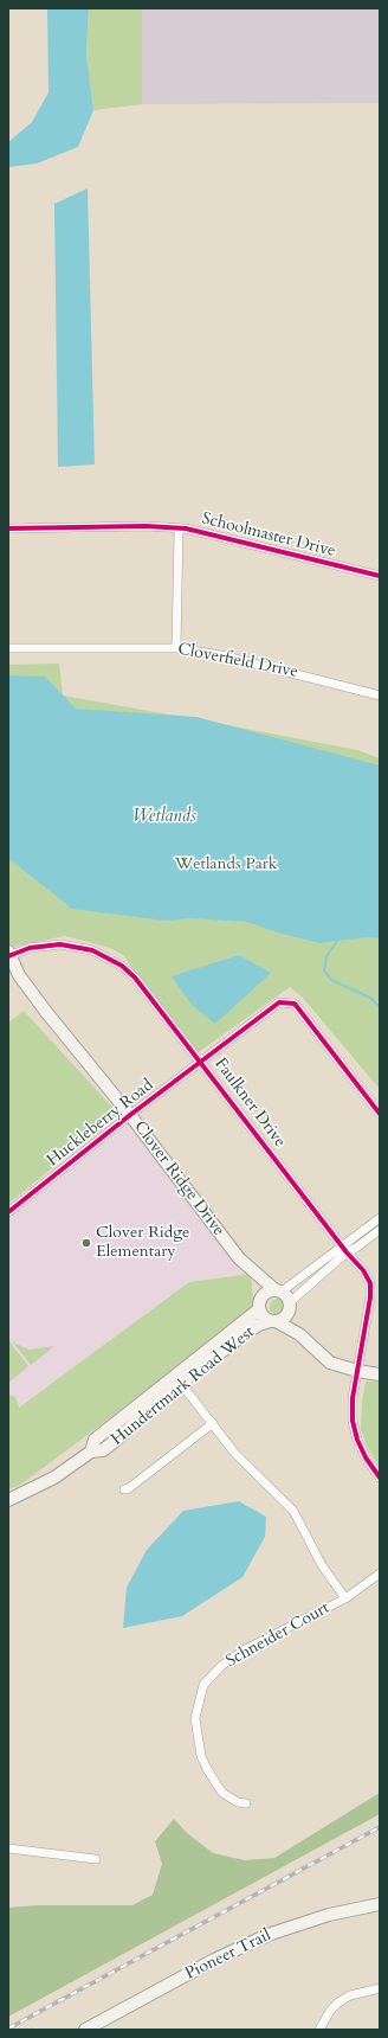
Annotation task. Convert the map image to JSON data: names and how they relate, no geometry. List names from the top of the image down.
{
  "streets": {
    "street": [
      "Schoolmaster Drive",
      "Cloverfield Drive",
      "Faulkner Drive",
      "Huckleberry Road",
      "Clover Ridge Drive",
      "Hundertmark Road West",
      "Schneider Court",
      "Pioneer Trail"
    ]
  },
  "crossings": [
    ["Faulkner Drive", "Huckleberry Road"],
    ["Faulkner Drive", "Clover Ridge Drive"],
    ["Huckleberry Road", "Clover Ridge Drive"],
    ["Clover Ridge Drive", "Hundertmark Road West"]
  ],
  "water": ["Wetlands"],
  "parks": ["Wetlands Park"],
  "places": ["Clover Ridge Elementary"]
}
